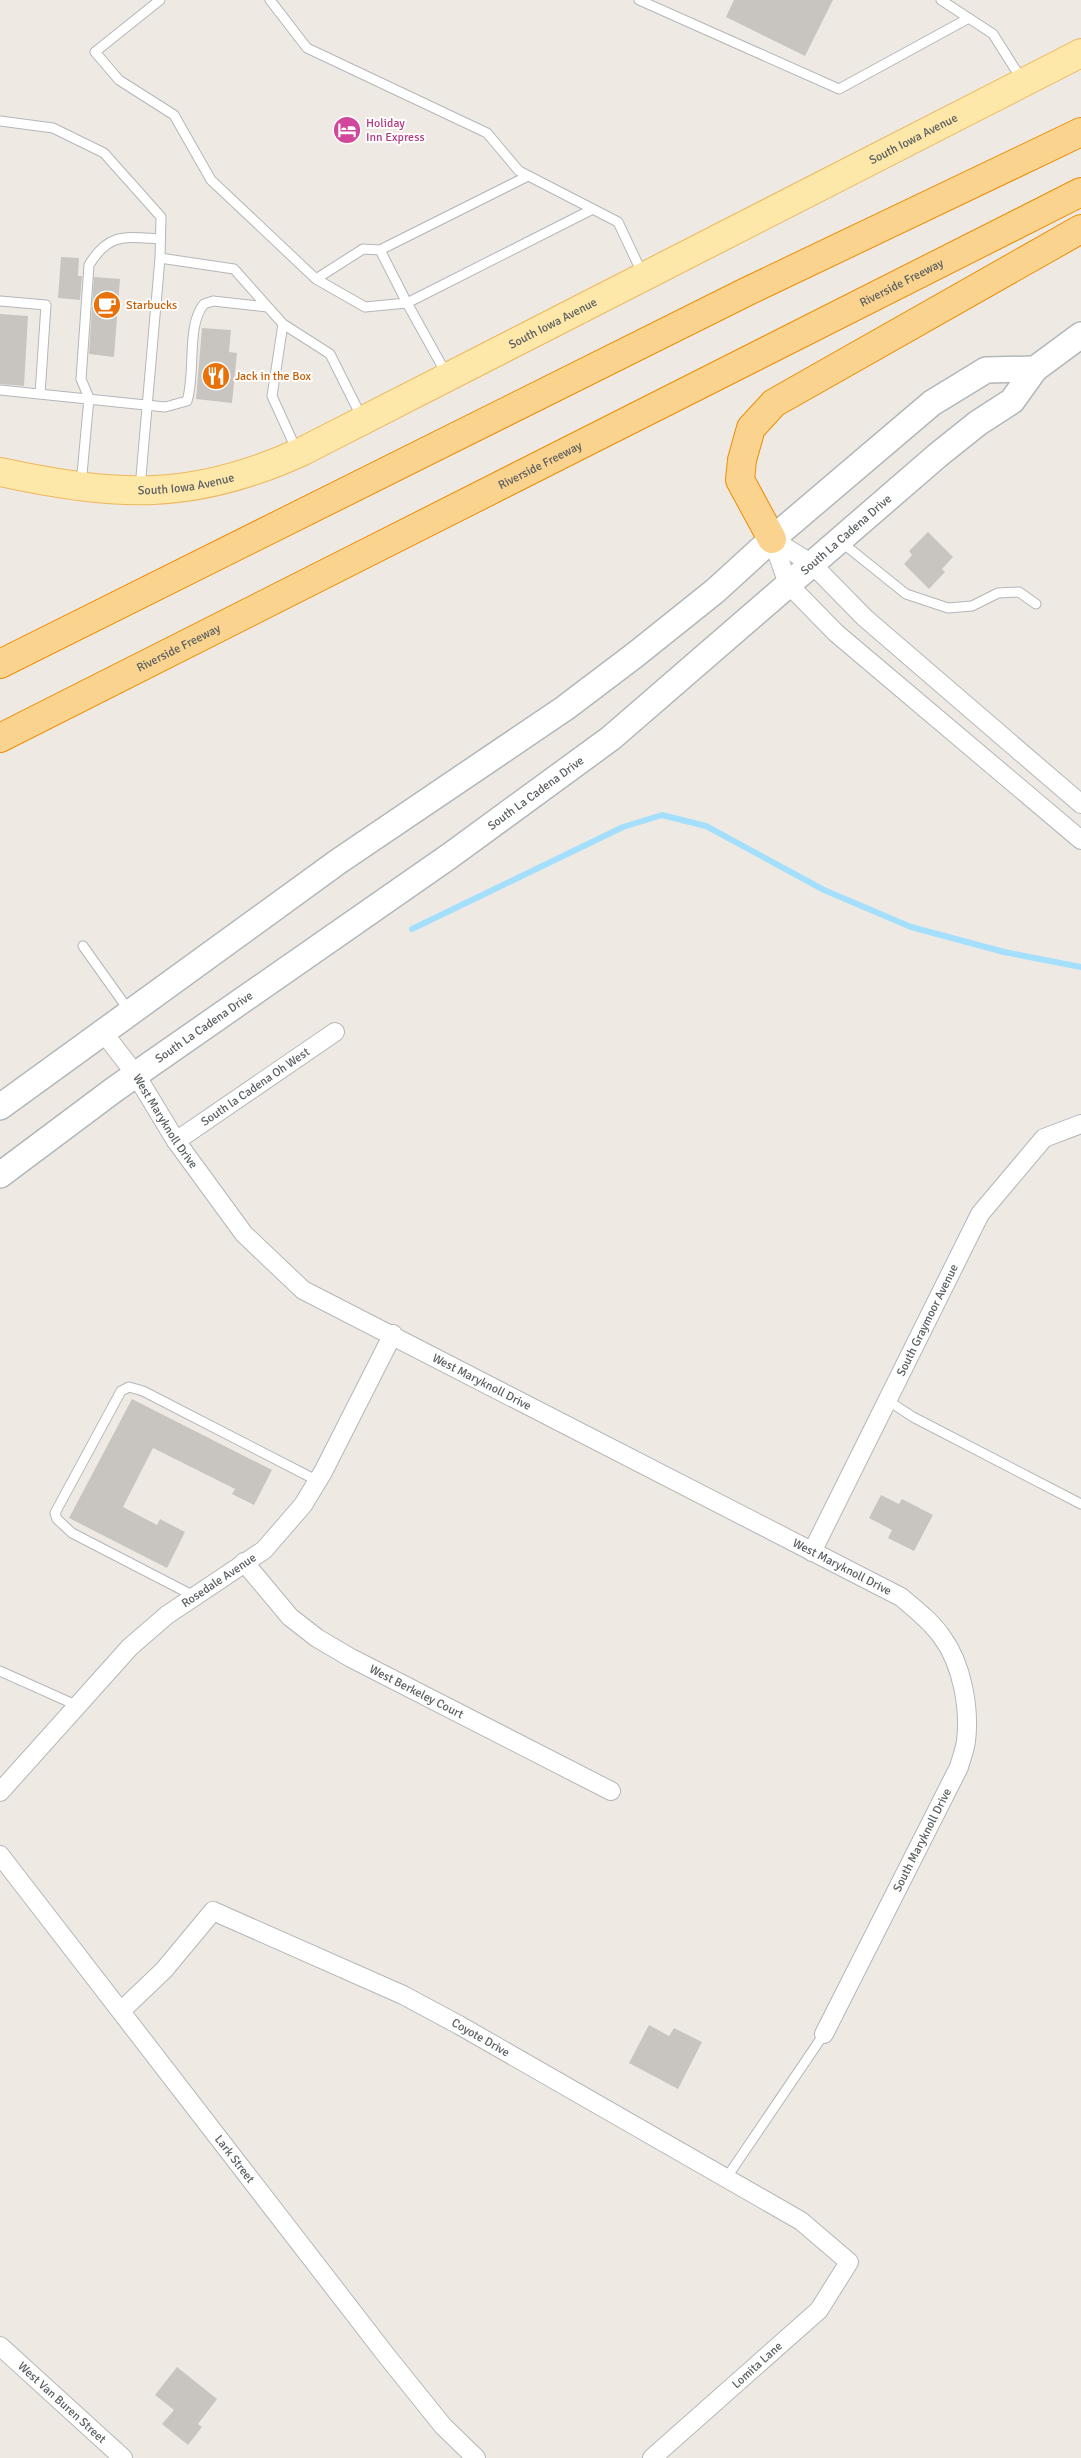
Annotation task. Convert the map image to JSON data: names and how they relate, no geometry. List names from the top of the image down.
{
  "streets": {
    "highway": ["Riverside Freeway"],
    "main road": ["South Iowa Avenue", "South La Cadena Drive"],
    "street": [
      "South la Cadena Oh West",
      "West Maryknoll Drive",
      "South Graymoor Avenue",
      "Rosedale Avenue",
      "West Berkeley Court",
      "South Maryknoll Drive",
      "Coyote Drive",
      "Lark Street",
      "Lomita Lane",
      "West Van Buren Street"
    ]
  },
  "crossings": [
    ["South La Cadena Drive", "West Maryknoll Drive"],
    ["South la Cadena Oh West", "West Maryknoll Drive"],
    ["West Maryknoll Drive", "South Graymoor Avenue"],
    ["West Maryknoll Drive", "Rosedale Avenue"],
    ["West Maryknoll Drive", "South Maryknoll Drive"],
    ["Rosedale Avenue", "West Berkeley Court"],
    ["Coyote Drive", "Lark Street"],
    ["Coyote Drive", "Lomita Lane"]
  ],
  "places": {
    "hotel": ["Holiday Inn Express"],
    "cafe": ["Starbucks"],
    "restaurant": ["Jack in the Box"]
  }
}
